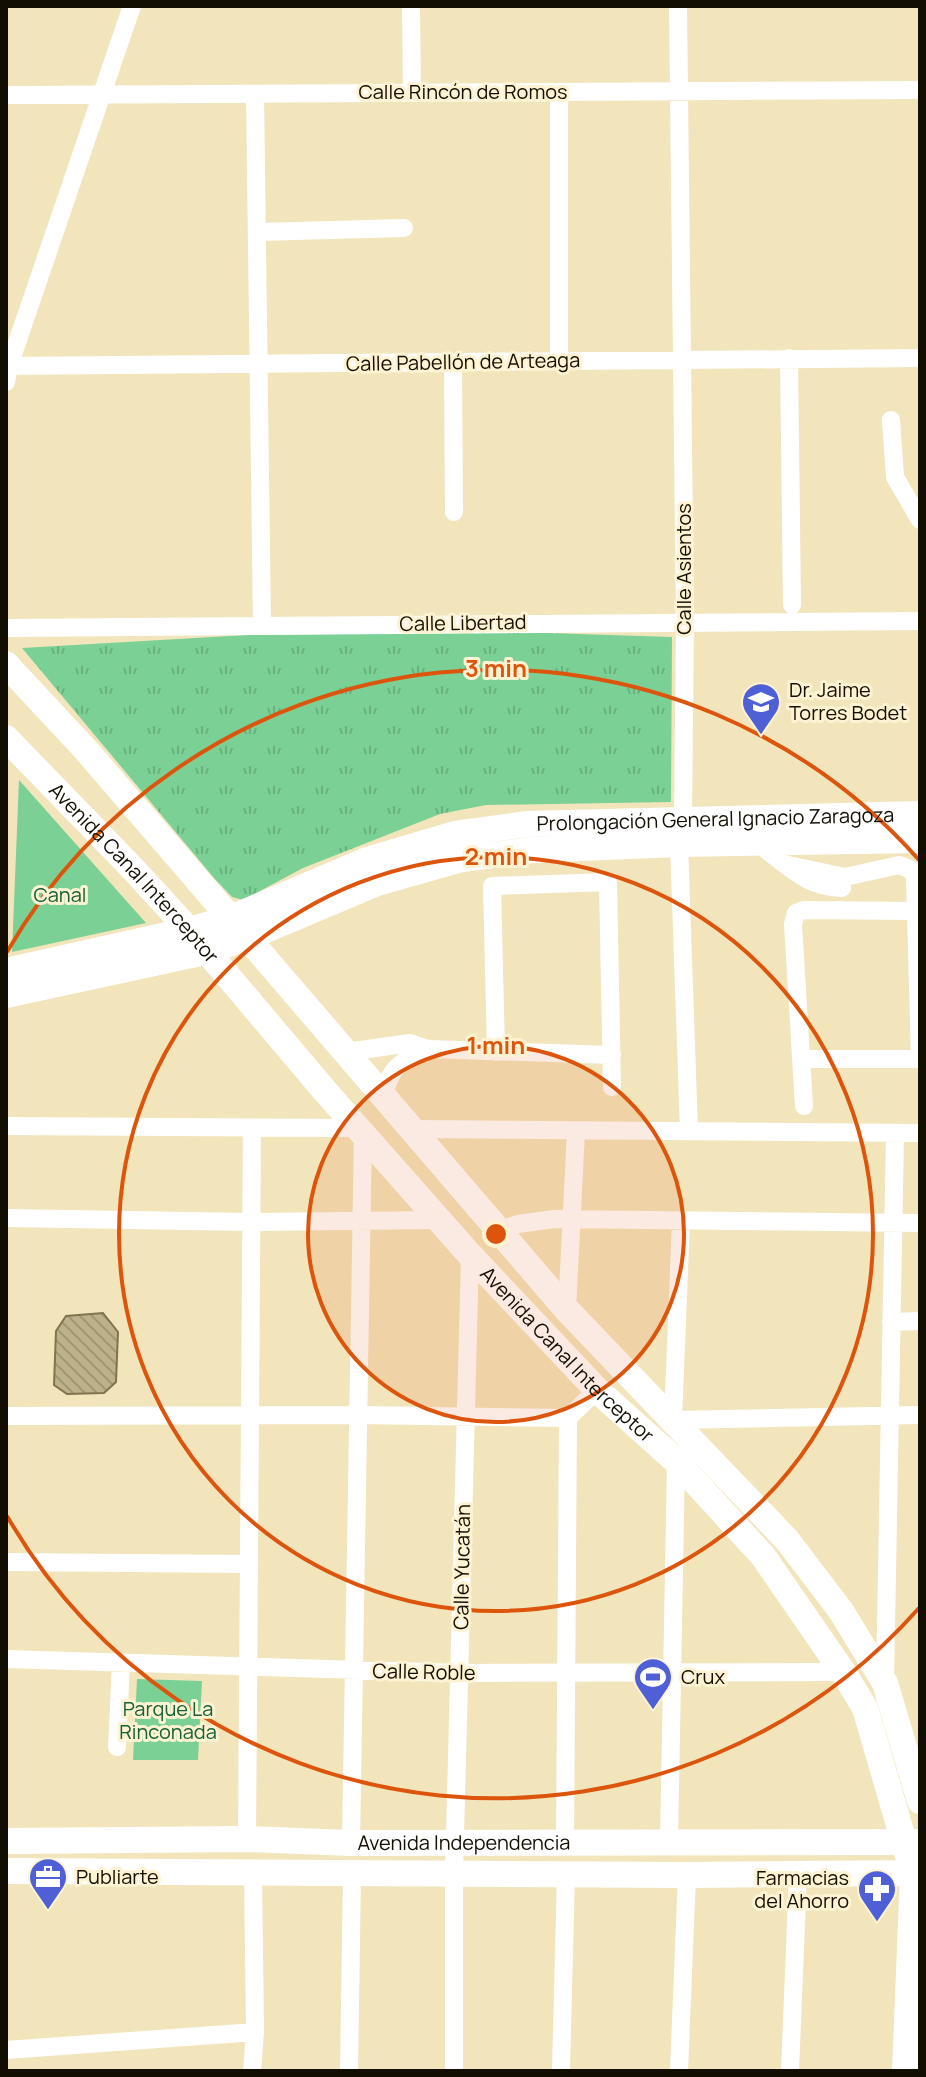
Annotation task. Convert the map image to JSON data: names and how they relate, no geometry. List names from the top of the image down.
{
  "streets": {
    "main road": ["Prolongación General Ignacio Zaragoza", "Avenida Canal Interceptor", "Avenida Independencia"],
    "street": [
      "Calle Rincón de Romos",
      "Calle Pabellón de Arteaga",
      "Calle Asientos",
      "Calle Libertad",
      "Calle Yucatán",
      "Calle Roble"
    ]
  },
  "crossings": [
    ["Calle Rincón de Romos", "Calle Asientos"],
    ["Calle Pabellón de Arteaga", "Calle Asientos"],
    ["Calle Asientos", "Calle Libertad"],
    ["Calle Asientos", "Prolongación General Ignacio Zaragoza"],
    ["Prolongación General Ignacio Zaragoza", "Avenida Canal Interceptor"],
    ["Avenida Canal Interceptor", "Calle Yucatán"],
    ["Avenida Canal Interceptor", "Calle Roble"],
    ["Avenida Canal Interceptor", "Avenida Independencia"],
    ["Calle Yucatán", "Calle Roble"],
    ["Calle Yucatán", "Avenida Independencia"]
  ],
  "parks": ["Canal", "Parque La Rinconada"],
  "places": {
    "school or university": ["Dr. Jaime Torres Bodet"],
    "sports": ["Crux"],
    "office": ["Publiarte"],
    "pharmacy": ["Farmacias del Ahorro"]
  },
  "rings": ["3 min", "2 min", "1 min"]
}
